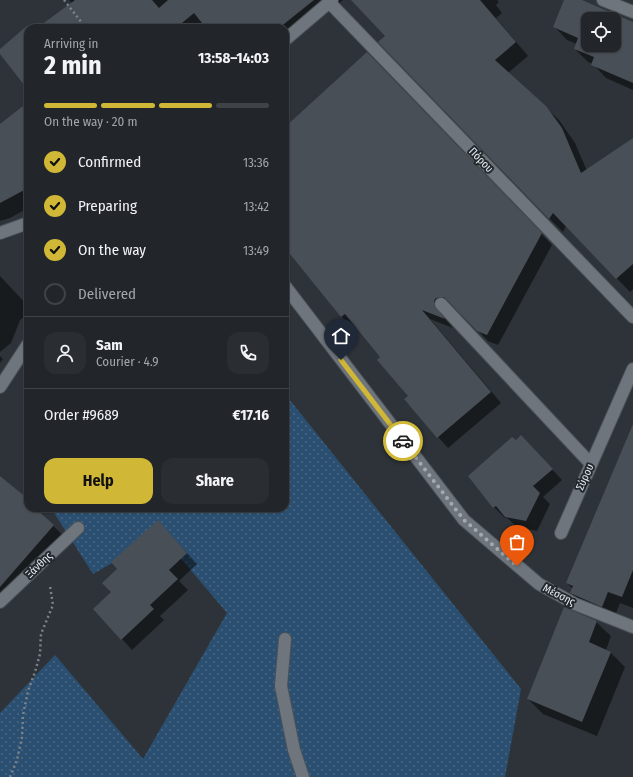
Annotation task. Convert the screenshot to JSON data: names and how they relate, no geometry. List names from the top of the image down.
{
  "streets": {
    "street": [
      "Πόρου",
      "Σύρου",
      "Ξάνθης",
      "Μέσσης"
    ]
  },
  "page": {
    "heading": ["2 min", "Arriving in", "13:58–14:03"],
    "panel": [
      "Sam",
      "Courier · 4.9",
      "Order #9689",
      "€17.16"
    ],
    "bar": "On the way · 20 m",
    "list": [
      ["Confirmed", "13:36"],
      ["Preparing", "13:42"],
      ["On the way", "13:49"],
      "Delivered"
    ],
    "buttons": ["Help", "Share"]
  }
}
